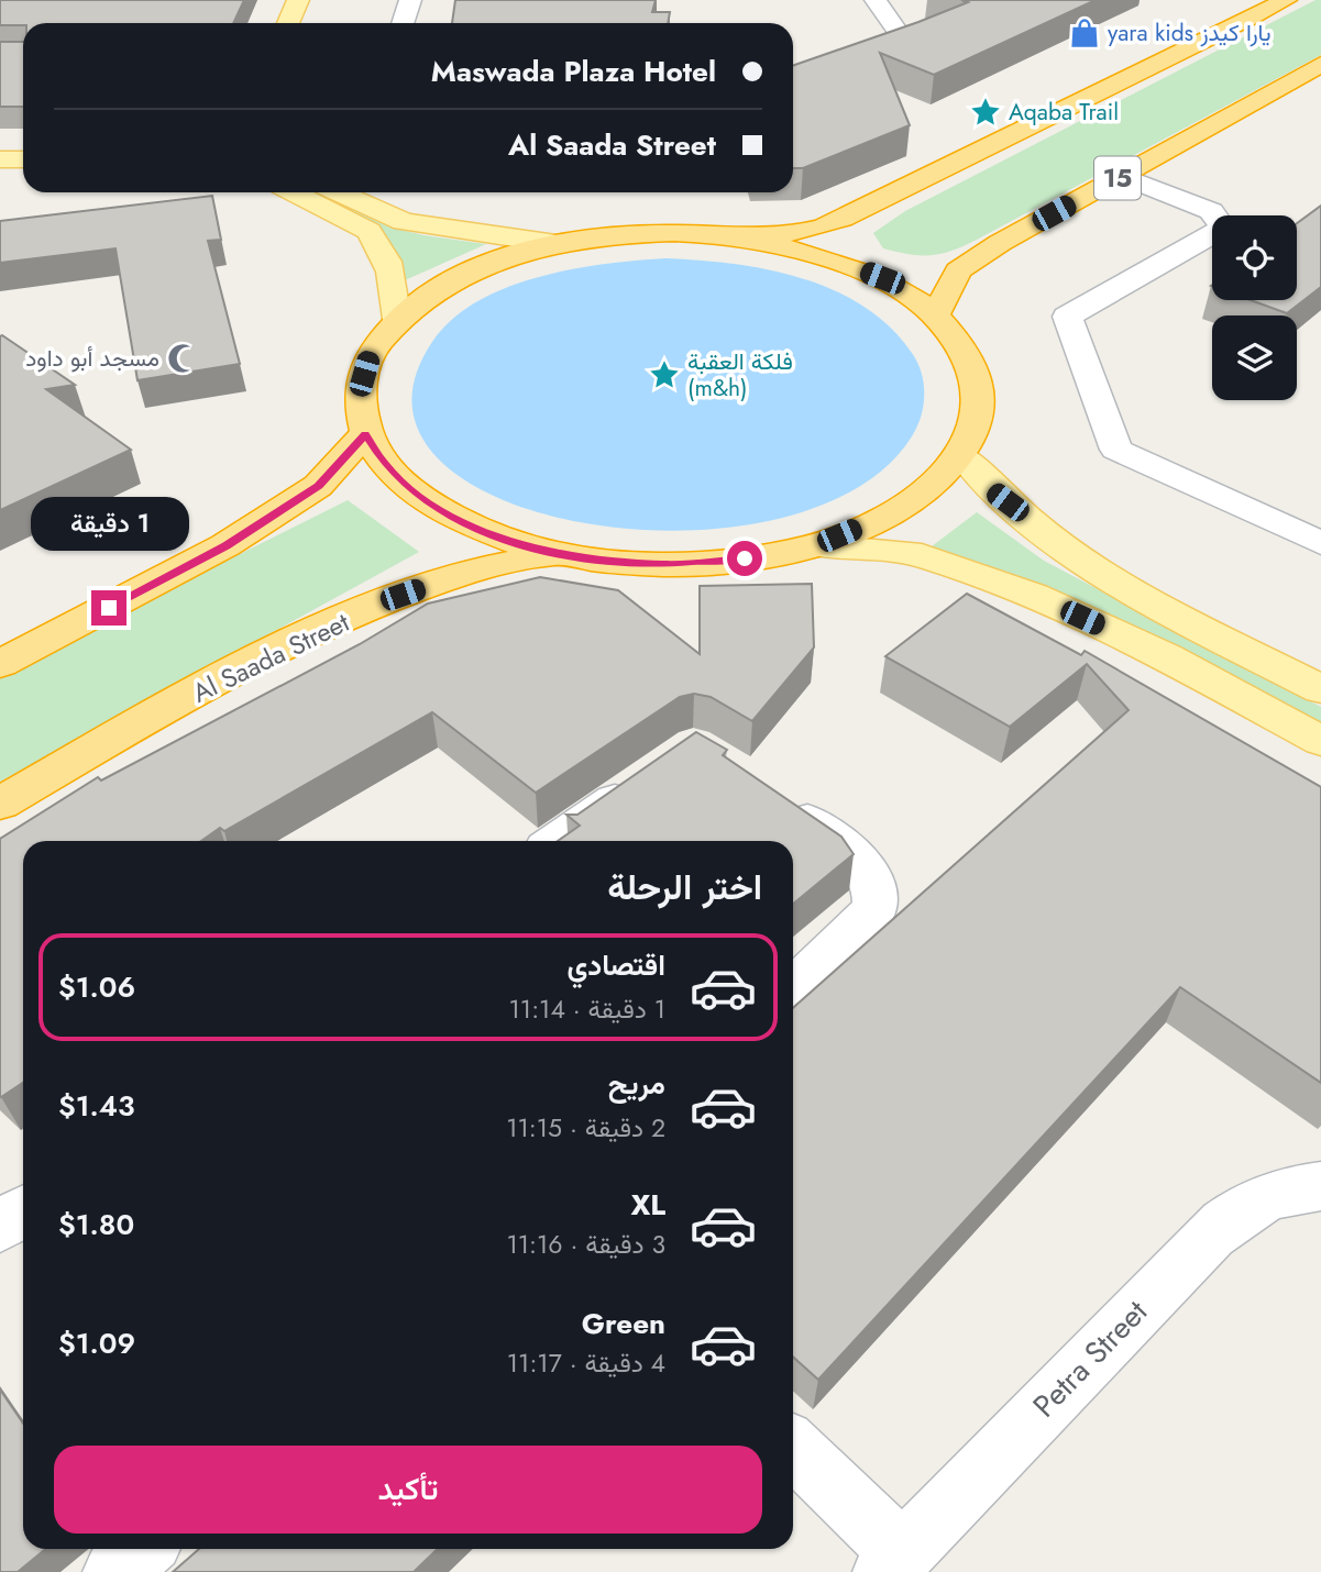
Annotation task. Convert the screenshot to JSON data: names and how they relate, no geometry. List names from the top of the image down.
{
  "streets": {
    "highway": ["15", "Al Saada Street"],
    "street": ["Petra Street"]
  },
  "places": {
    "shop": ["yara kids يارا كيدز"],
    "place": ["Aqaba Trail", "فلكة العقبة (m&h)"],
    "mosque": ["مسجد أبو داود"]
  },
  "page": {
    "banner": ["Maswada Plaza Hotel", "Al Saada Street"],
    "bubble": "1 دقيقة",
    "heading": "اختر الرحلة",
    "list": [
      {
        "name": "اقتصادي",
        "note": "1 دقيقة · 11:14",
        "value": "$1.06"
      },
      {
        "name": "مريح",
        "note": "2 دقيقة · 11:15",
        "value": "$1.43"
      },
      {
        "name": "XL",
        "note": "3 دقيقة · 11:16",
        "value": "$1.80"
      },
      {
        "name": "Green",
        "note": "4 دقيقة · 11:17",
        "value": "$1.09"
      }
    ],
    "buttons": "تأكيد"
  }
}
